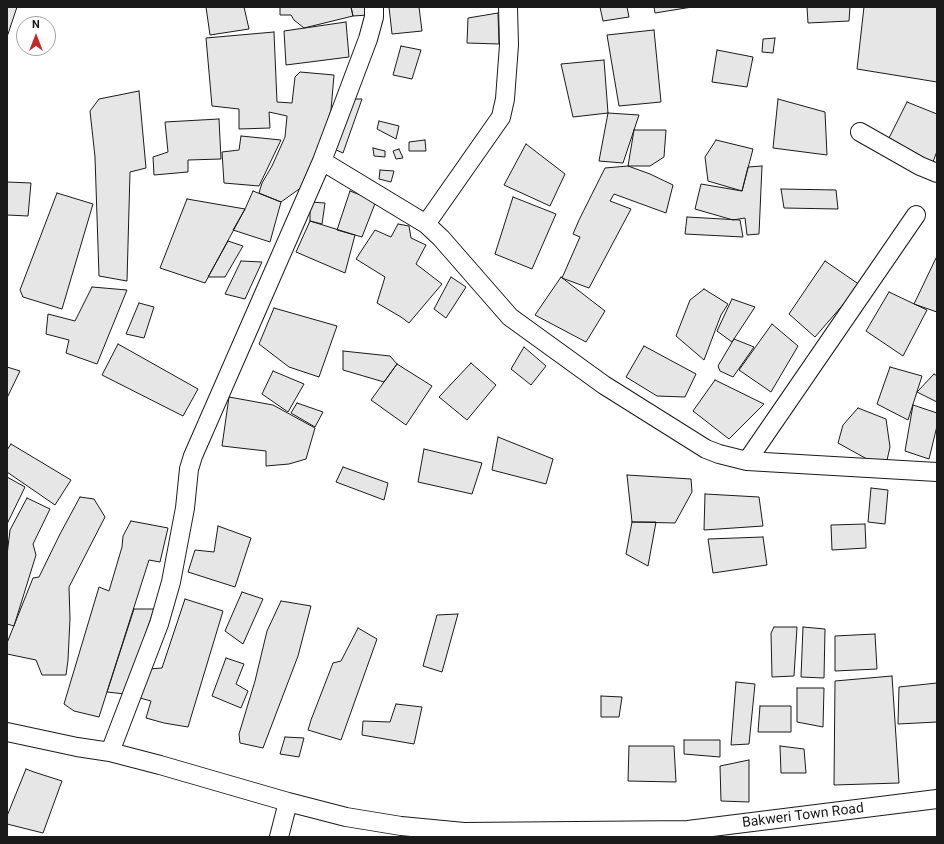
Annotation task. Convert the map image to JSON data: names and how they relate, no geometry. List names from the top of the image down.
{
  "streets": {
    "street": ["Bakweri Town Road"]
  },
  "north": "top"
}
